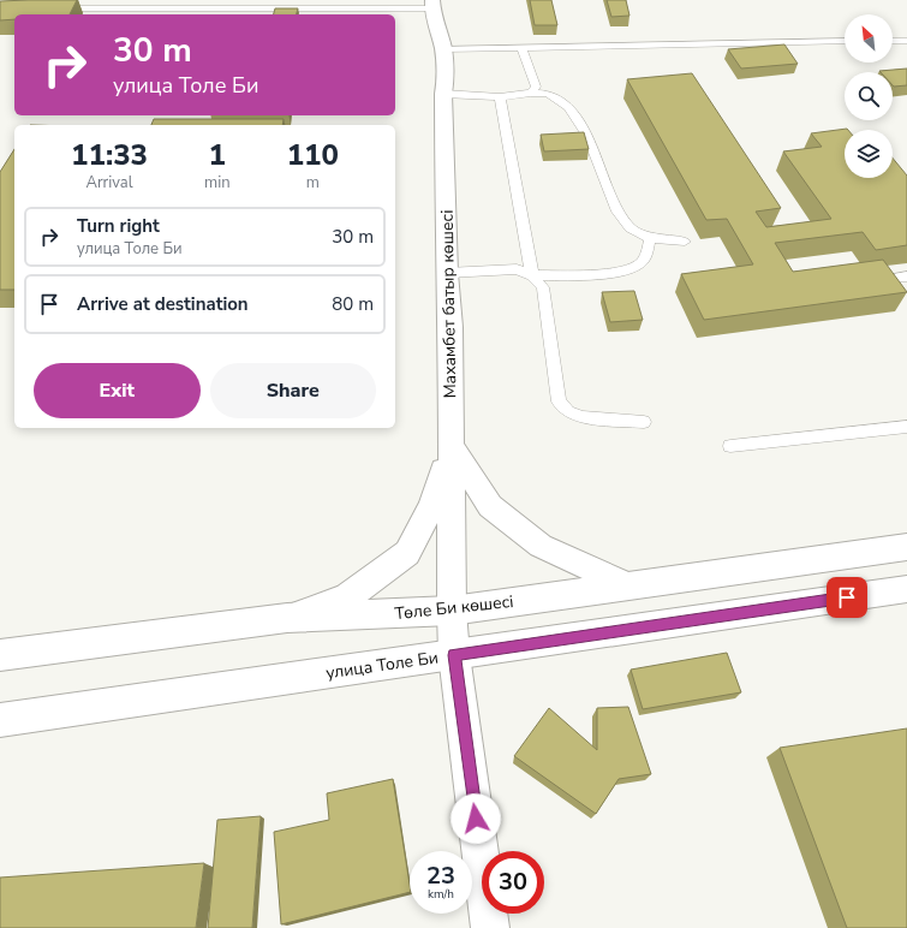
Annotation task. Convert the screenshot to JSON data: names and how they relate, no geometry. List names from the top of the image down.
{
  "streets": {
    "street": ["Махамбет батыр көшесі", "Төле Би көшесі", "улица Толе Би"]
  },
  "crossings": [
    ["Махамбет батыр көшесі", "Төле Би көшесі"],
    ["Махамбет батыр көшесі", "улица Толе Би"]
  ],
  "north": "top left",
  "page": {
    "turn": ["30 m", "улица Толе Би"],
    "eta": [
      "11:33",
      "Arrival",
      "1",
      "min",
      "110",
      "m"
    ],
    "list": [
      {
        "name": "Turn right",
        "note": "улица Толе Би",
        "value": "30 m"
      },
      {
        "name": "Arrive at destination",
        "value": "80 m"
      }
    ],
    "buttons": ["Exit", "Share"],
    "speed": "23 km/h",
    "limit": "30"
  }
}
